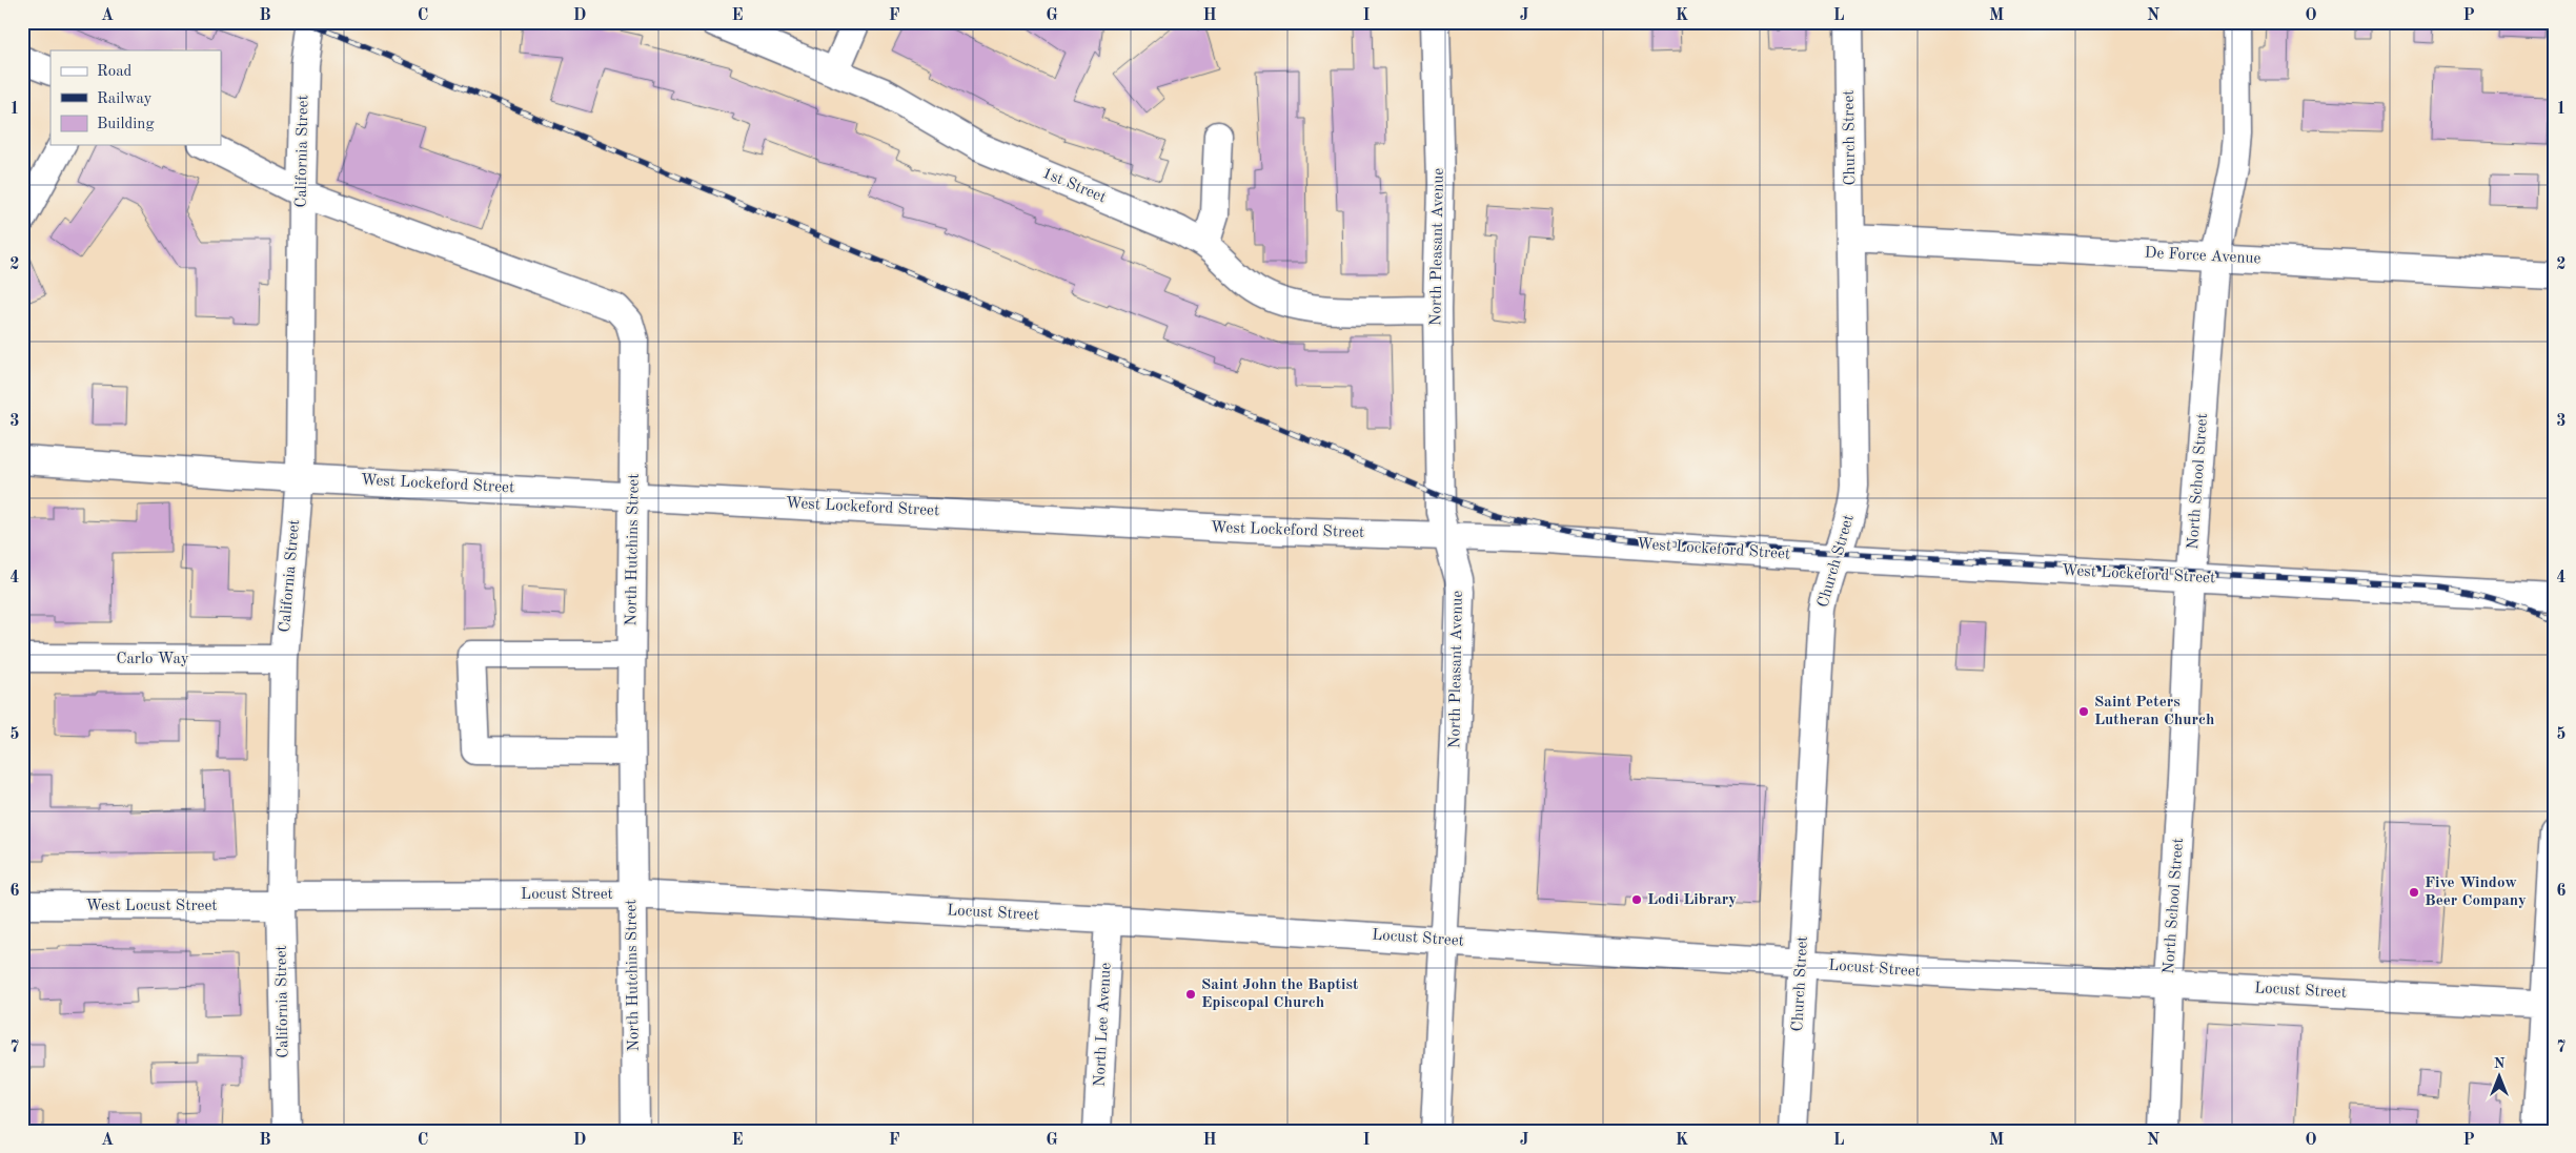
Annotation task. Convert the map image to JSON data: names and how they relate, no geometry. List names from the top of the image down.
{
  "streets": {
    "street": [
      "Church Street",
      "California Street",
      "1st Street",
      "North Pleasant Avenue",
      "De Force Avenue",
      "North School Street",
      "West Lockeford Street",
      "North Hutchins Street",
      "Carlo Way",
      "Locust Street",
      "West Locust Street",
      "North Lee Avenue"
    ]
  },
  "crossings": [
    ["Church Street", "De Force Avenue"],
    ["Church Street", "West Lockeford Street"],
    ["Church Street", "Locust Street"],
    ["California Street", "West Lockeford Street"],
    ["California Street", "North Hutchins Street"],
    ["California Street", "Carlo Way"],
    ["California Street", "Locust Street"],
    ["California Street", "West Locust Street"],
    ["1st Street", "North Pleasant Avenue"],
    ["North Pleasant Avenue", "West Lockeford Street"],
    ["North Pleasant Avenue", "Locust Street"],
    ["De Force Avenue", "North School Street"],
    ["North School Street", "West Lockeford Street"],
    ["North School Street", "Locust Street"],
    ["West Lockeford Street", "North Hutchins Street"],
    ["North Hutchins Street", "Locust Street"],
    ["Locust Street", "West Locust Street"],
    ["Locust Street", "North Lee Avenue"]
  ],
  "places": [
    "Saint Peters Lutheran Church",
    "Five Window Beer Company",
    "Lodi Library",
    "Saint John the Baptist Episcopal Church"
  ],
  "legend": ["Road", "Railway", "Building"],
  "north": "top",
  "grid": {
    "columns": [
      "A",
      "B",
      "C",
      "D",
      "E",
      "F",
      "G",
      "H",
      "I",
      "J",
      "K",
      "L",
      "M",
      "N",
      "O",
      "P"
    ],
    "rows": [
      "1",
      "2",
      "3",
      "4",
      "5",
      "6",
      "7"
    ]
  }
}
